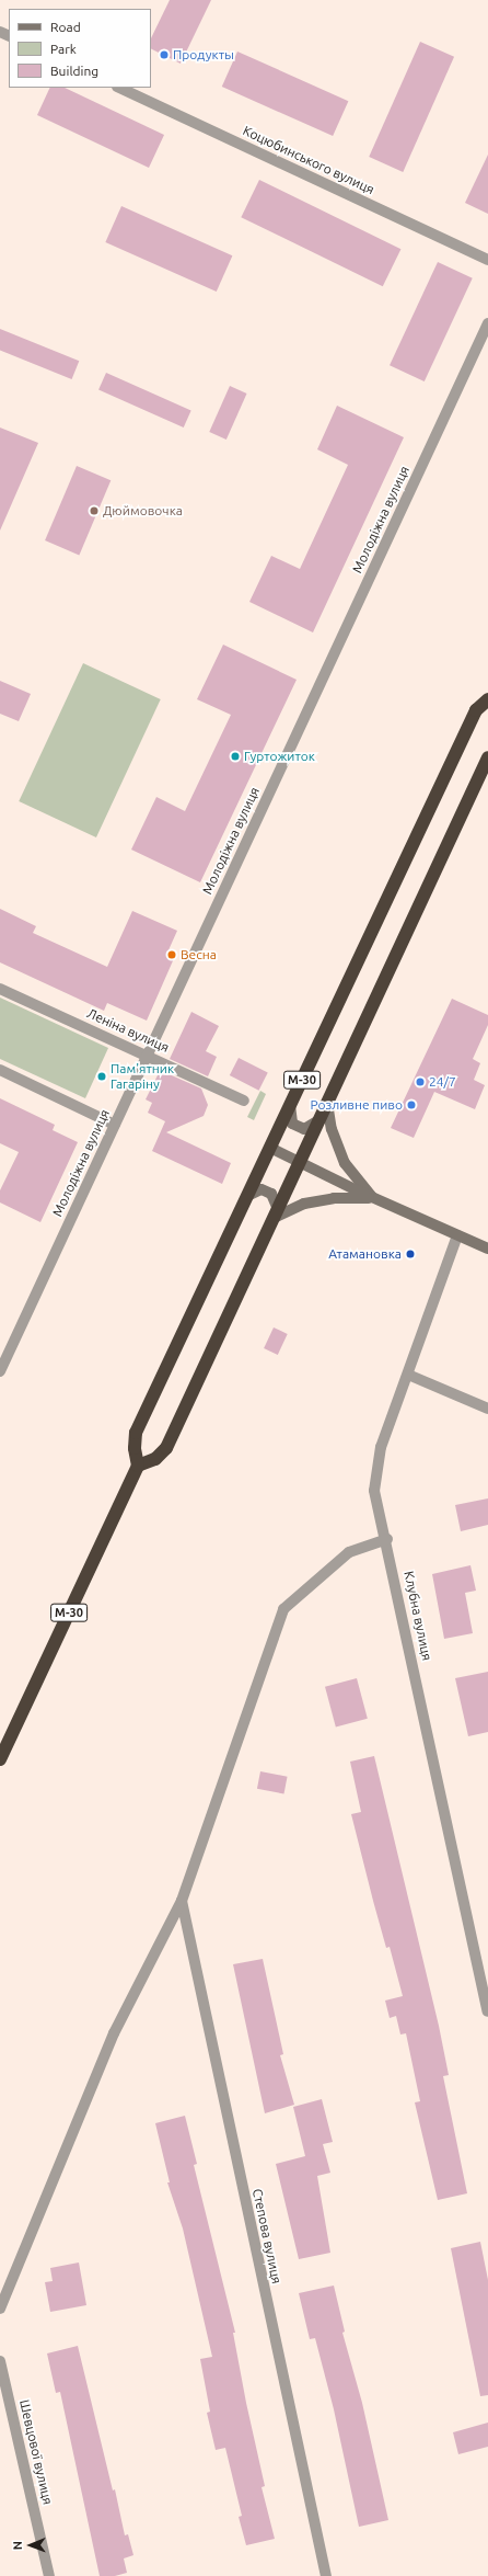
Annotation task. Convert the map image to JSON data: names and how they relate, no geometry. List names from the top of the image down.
{
  "streets": {
    "highway": ["М-30"],
    "street": [
      "Коцюбинського вулиця",
      "Молодіжна вулиця",
      "Леніна вулиця",
      "Клубна вулиця",
      "Степова вулиця",
      "Шевцової вулиця"
    ]
  },
  "crossings": [
    ["Молодіжна вулиця", "Леніна вулиця"]
  ],
  "places": [
    "Продукты",
    "Дюймовочка",
    "Гуртожиток",
    "Весна",
    "Пам'ятник Гагаріну",
    "24/7",
    "Розливне пиво",
    "Атамановка"
  ],
  "legend": ["Road", "Park", "Building"],
  "north": "left"
}
